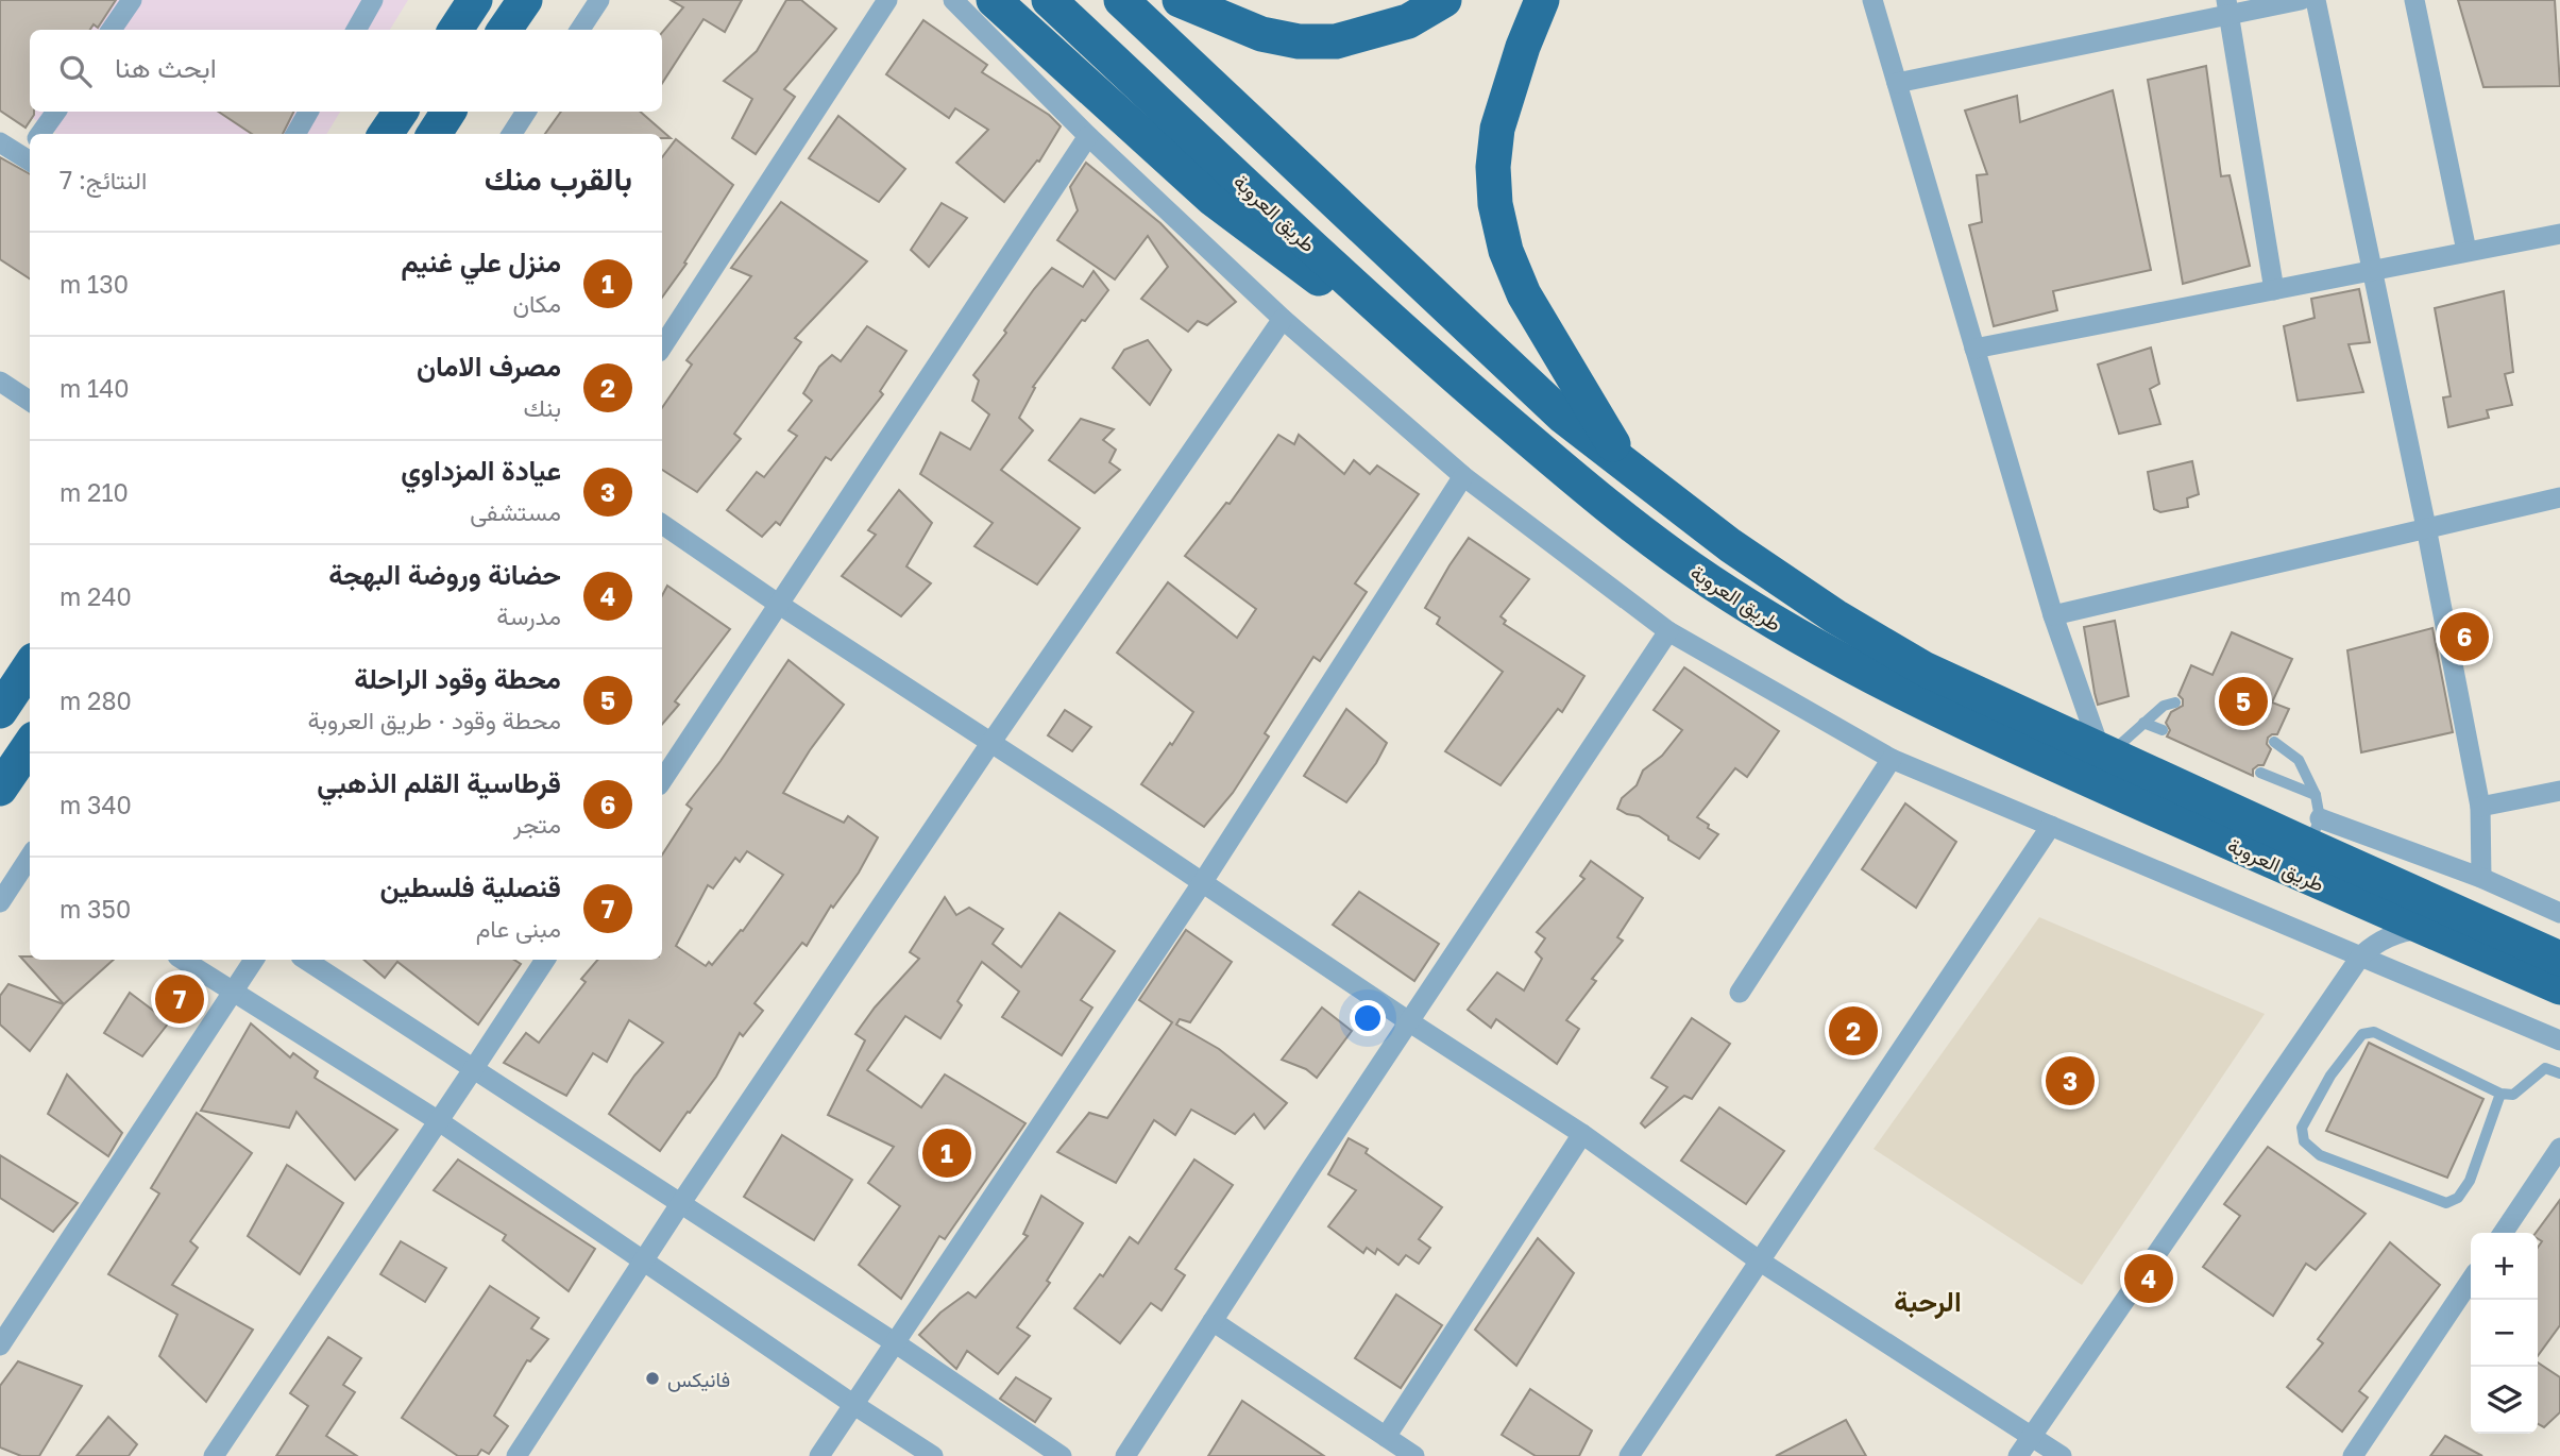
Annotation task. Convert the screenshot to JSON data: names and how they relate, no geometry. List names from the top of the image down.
{
  "streets": {
    "highway": ["طريق العروبة"]
  },
  "districts": ["الرحبة"],
  "places": ["فانيكس"],
  "page": {
    "search": "ابحث هنا",
    "heading": ["بالقرب منك", "النتائج: 7"],
    "list": [
      {
        "mark": "1",
        "name": "منزل علي غنيم",
        "note": "مكان",
        "value": "130 m"
      },
      {
        "mark": "2",
        "name": "مصرف الامان",
        "note": "بنك",
        "value": "140 m"
      },
      {
        "mark": "3",
        "name": "عيادة المزداوي",
        "note": "مستشفى",
        "value": "210 m"
      },
      {
        "mark": "4",
        "name": "حضانة وروضة البهجة",
        "note": "مدرسة",
        "value": "240 m"
      },
      {
        "mark": "5",
        "name": "محطة وقود الراحلة",
        "note": "محطة وقود · طريق العروبة",
        "value": "280 m"
      },
      {
        "mark": "6",
        "name": "قرطاسية القلم الذهبي",
        "note": "متجر",
        "value": "340 m"
      },
      {
        "mark": "7",
        "name": "قنصلية فلسطين",
        "note": "مبنى عام",
        "value": "350 m"
      }
    ],
    "pins": [
      "6",
      "5",
      "7",
      "2",
      "3",
      "1",
      "4"
    ],
    "map_buttons": ["+", "−"]
  }
}
